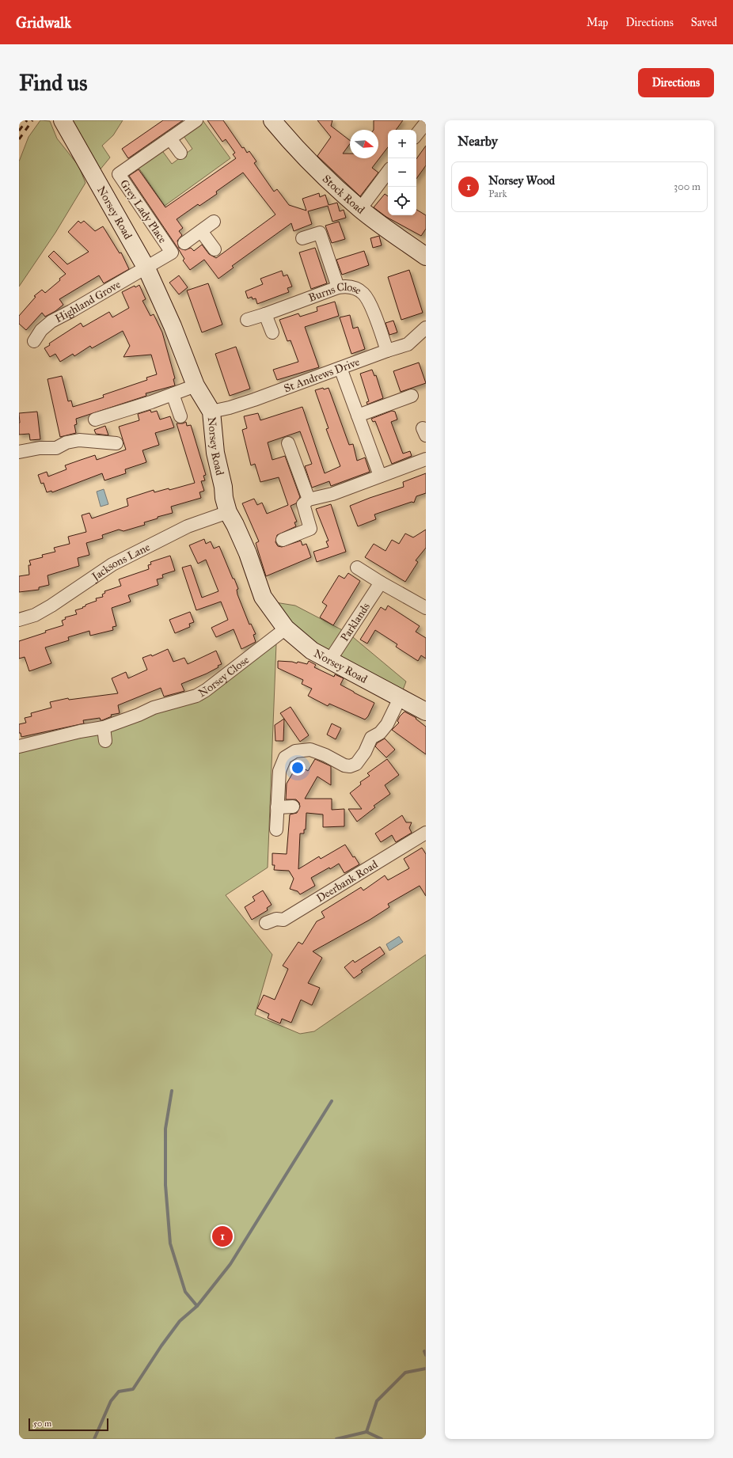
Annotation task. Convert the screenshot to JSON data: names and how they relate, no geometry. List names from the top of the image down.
{
  "streets": {
    "street": [
      "Stock Road",
      "Grey Lady Place",
      "Norsey Road",
      "Burns Close",
      "Highland Grove",
      "St Andrews Drive",
      "Jacksons Lane",
      "Parklands",
      "Norsey Close",
      "Deerbank Road"
    ]
  },
  "crossings": [
    ["Grey Lady Place", "Norsey Road"],
    ["Grey Lady Place", "Highland Grove"],
    ["Norsey Road", "Highland Grove"],
    ["Norsey Road", "St Andrews Drive"],
    ["Norsey Road", "Jacksons Lane"],
    ["Norsey Road", "Parklands"],
    ["Norsey Road", "Norsey Close"],
    ["Burns Close", "St Andrews Drive"]
  ],
  "scale_bar": "50 m",
  "north": "right",
  "page": {
    "header": "Gridwalk",
    "nav": ["Map", "Directions", "Saved"],
    "buttons": "Directions",
    "title": "Find us",
    "heading": "Nearby",
    "map_buttons": ["+", "−"],
    "list": [
      {
        "mark": "1",
        "name": "Norsey Wood",
        "note": "Park",
        "value": "300 m"
      }
    ],
    "pins": "1",
    "scale": "50 m"
  }
}
